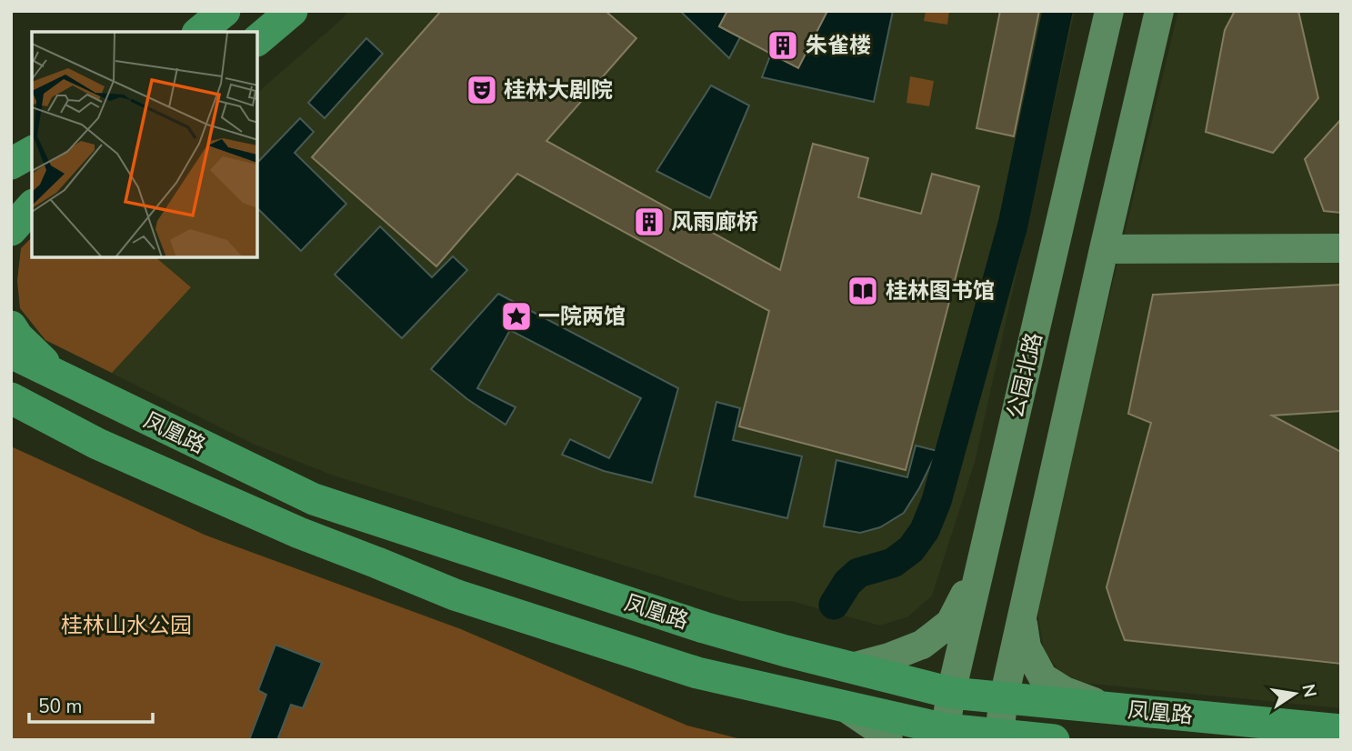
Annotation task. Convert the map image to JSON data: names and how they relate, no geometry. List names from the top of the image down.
{
  "streets": {
    "main road": ["公园北路", "凤凰路"]
  },
  "crossings": [
    ["公园北路", "凤凰路"]
  ],
  "parks": ["桂林山水公园"],
  "places": {
    "building": ["朱雀楼", "风雨廊桥"],
    "theatre": ["桂林大剧院"],
    "library": ["桂林图书馆"],
    "place": ["一院两馆"]
  },
  "scale_bar": "50 m",
  "north": "right"
}
